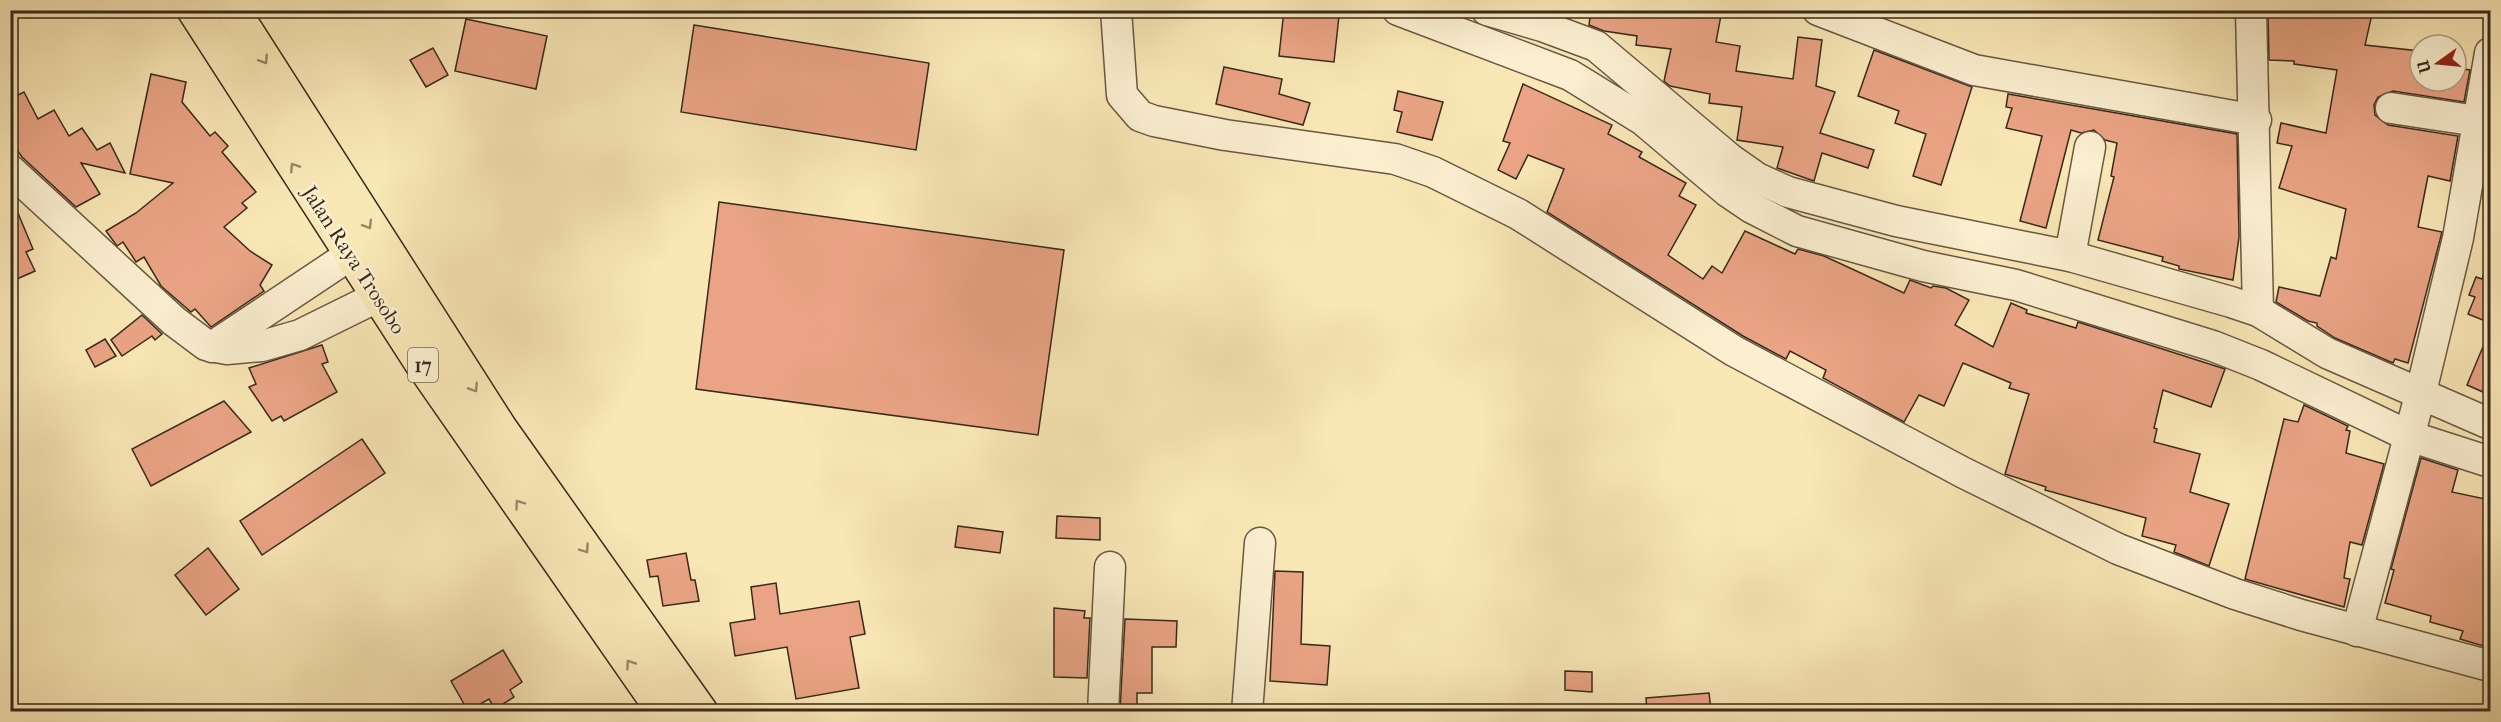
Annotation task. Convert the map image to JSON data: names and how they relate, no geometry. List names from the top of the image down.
{
  "streets": {
    "highway": ["Jalan Raya Trosobo", "17"]
  },
  "north": "left"
}
